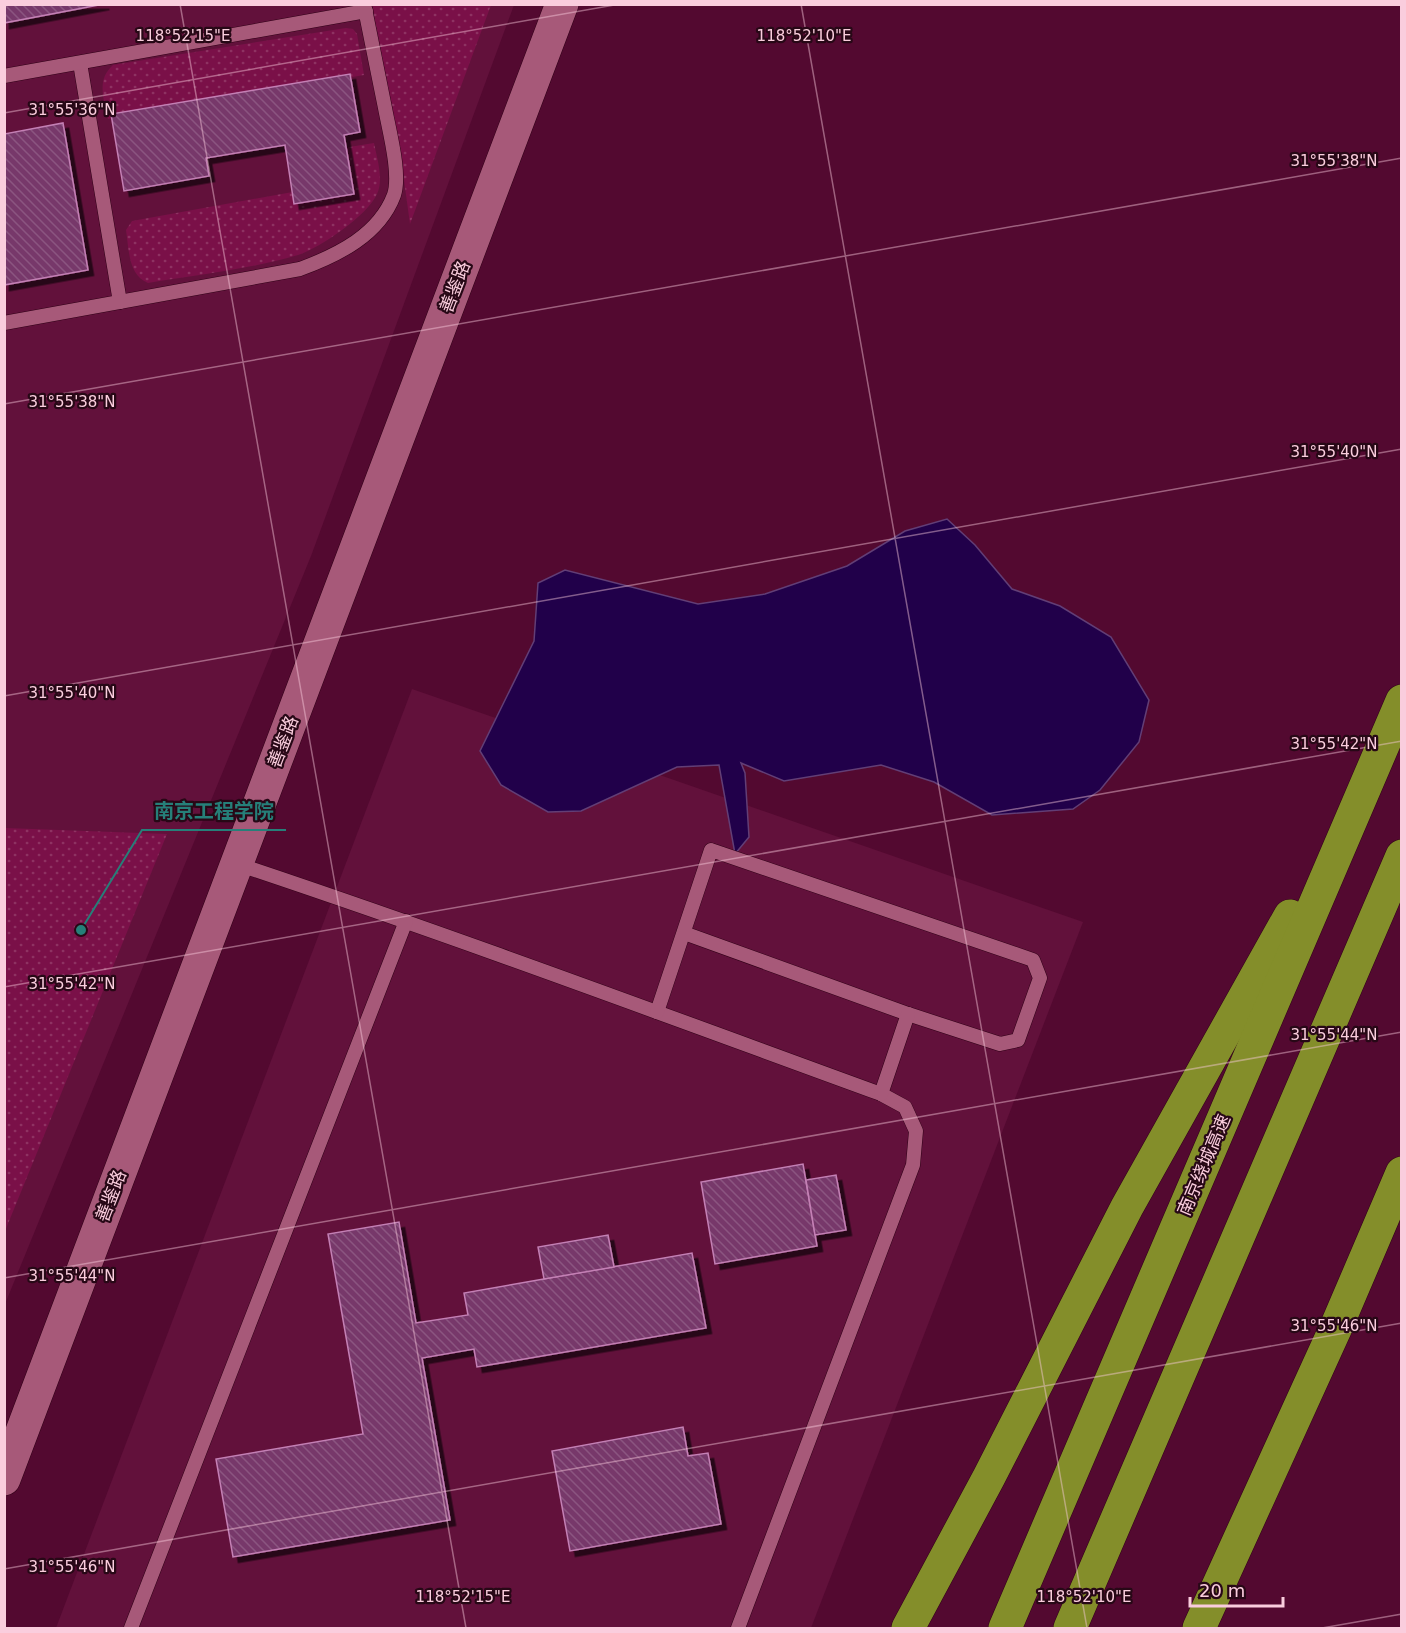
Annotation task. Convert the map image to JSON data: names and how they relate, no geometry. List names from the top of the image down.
{
  "streets": {
    "highway": ["南京绕城高速"],
    "street": ["善鉴路"]
  },
  "places": ["南京工程学院"],
  "scale_bar": "20 m",
  "coordinates": [
    "118°52'10\"E",
    "118°52'15\"E",
    "31°55'36\"N",
    "31°55'38\"N",
    "31°55'40\"N",
    "31°55'42\"N",
    "31°55'44\"N",
    "31°55'46\"N"
  ]
}
